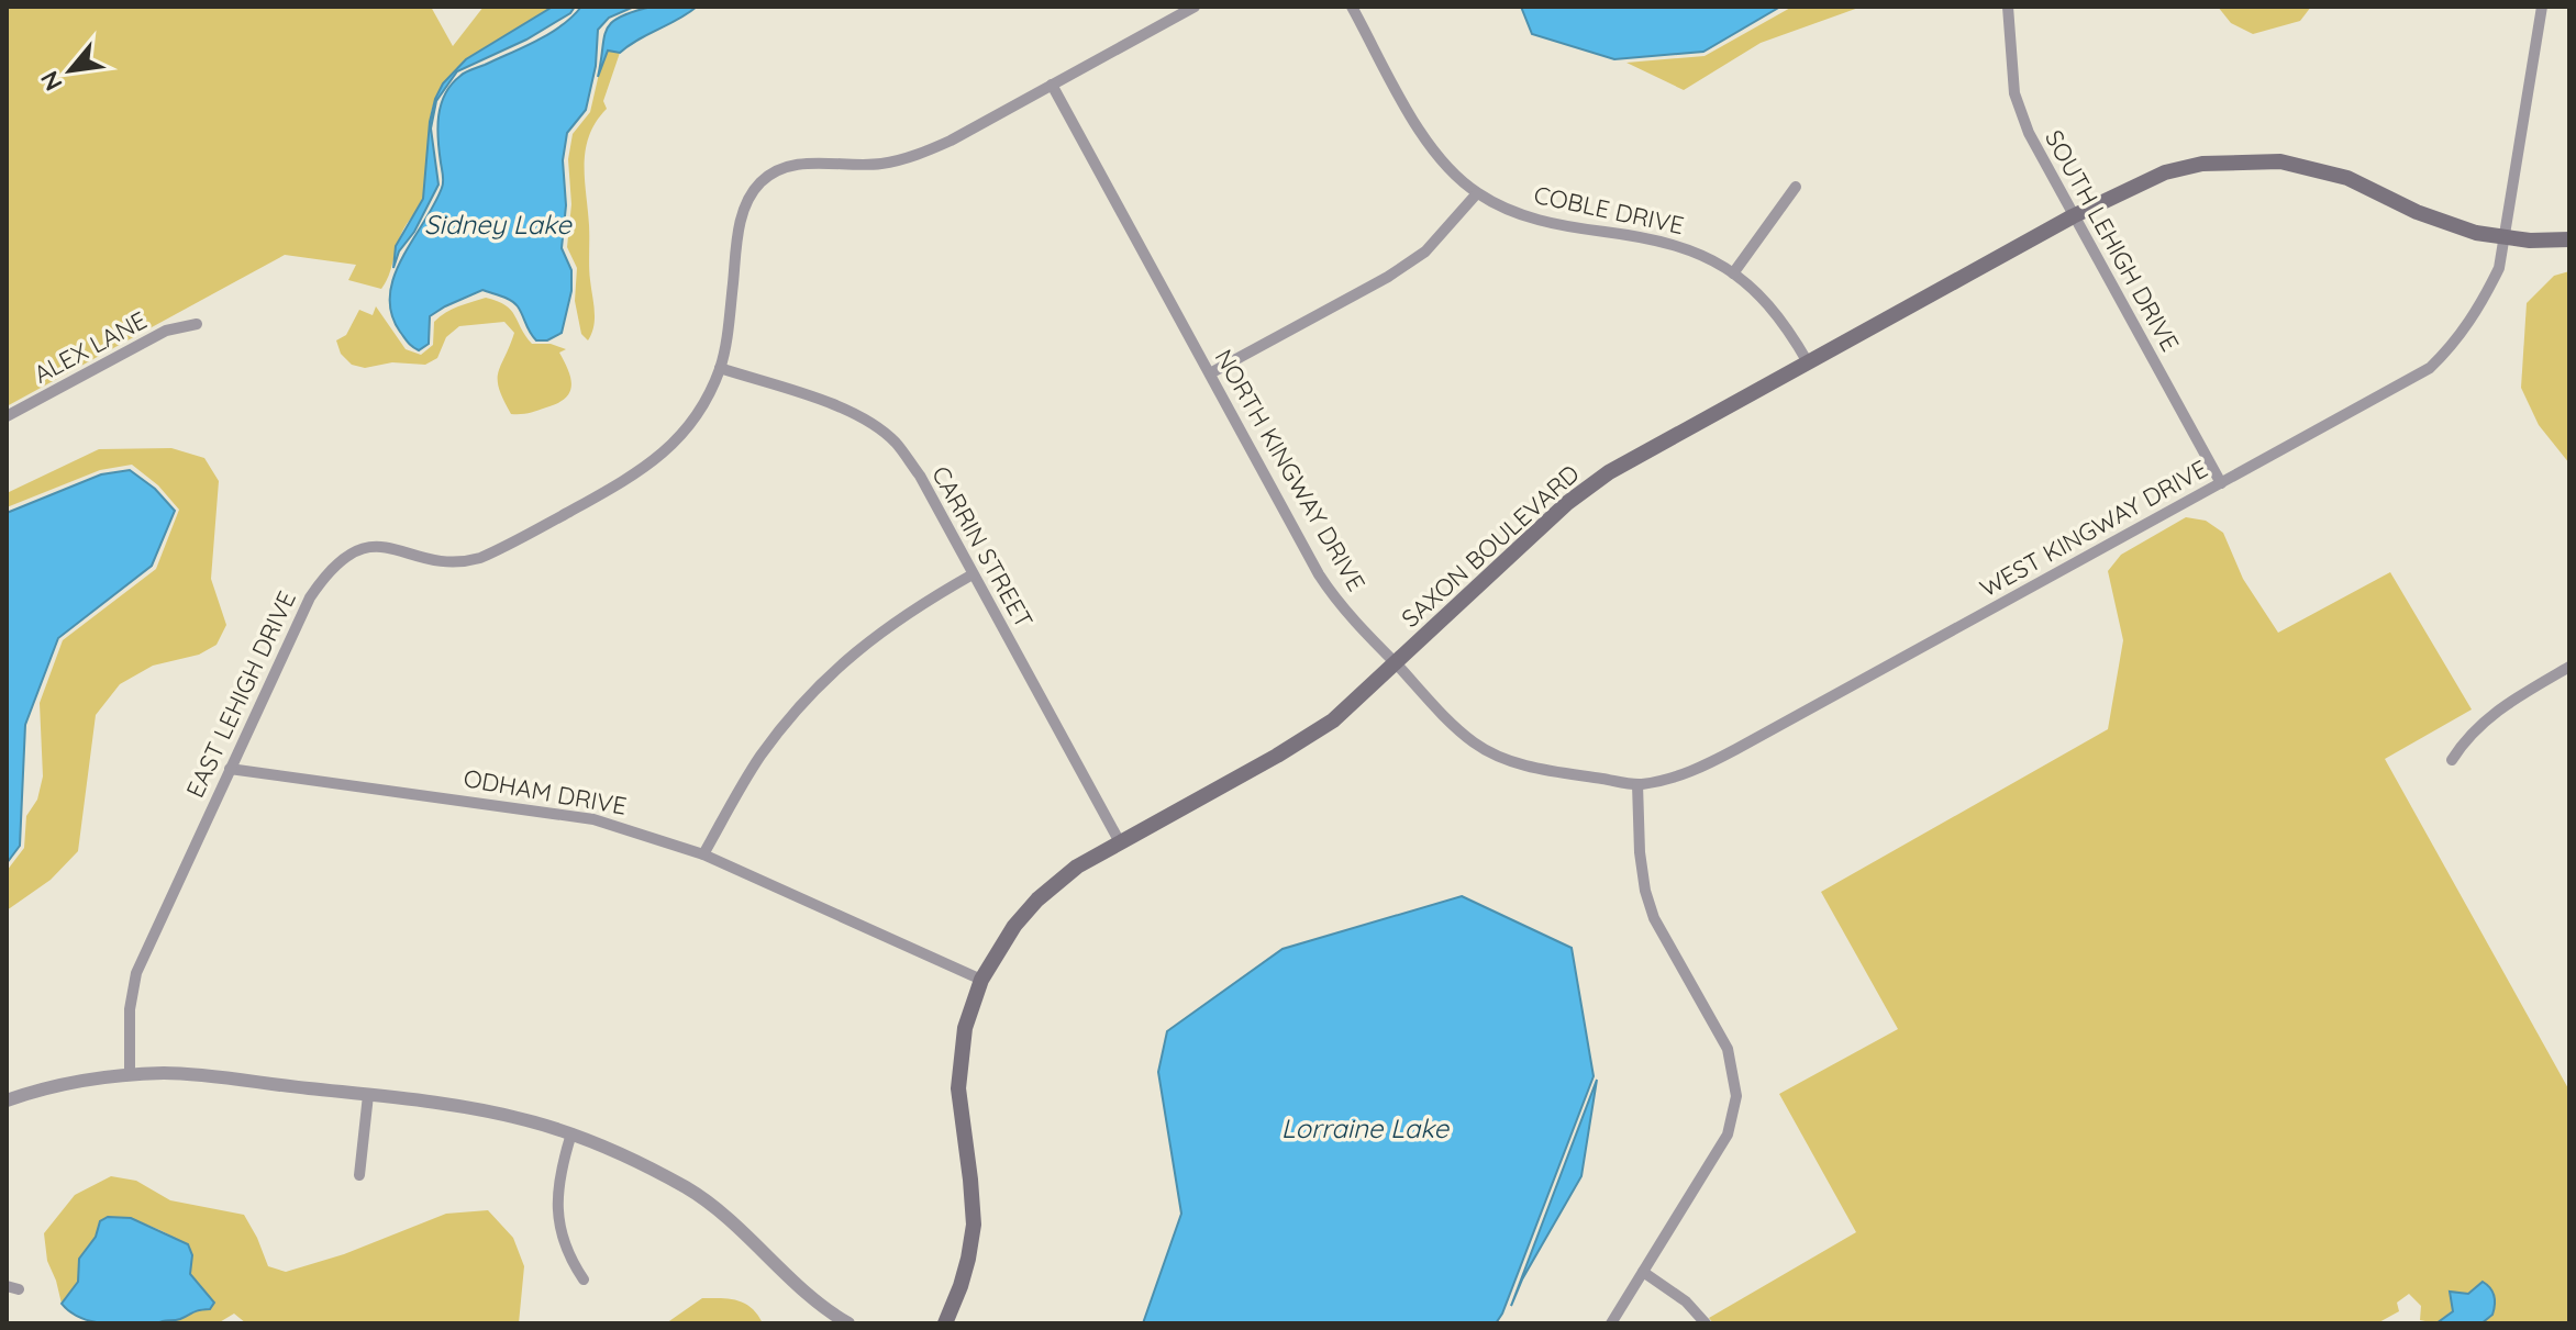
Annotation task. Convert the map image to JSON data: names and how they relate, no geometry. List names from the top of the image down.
{
  "streets": {
    "main road": ["SAXON BOULEVARD"],
    "street": [
      "COBLE DRIVE",
      "SOUTH LEHIGH DRIVE",
      "ALEX LANE",
      "NORTH KINGWAY DRIVE",
      "WEST KINGWAY DRIVE",
      "CARRIN STREET",
      "EAST LEHIGH DRIVE",
      "ODHAM DRIVE"
    ]
  },
  "crossings": [
    ["COBLE DRIVE", "SAXON BOULEVARD"],
    ["SOUTH LEHIGH DRIVE", "WEST KINGWAY DRIVE"],
    ["SOUTH LEHIGH DRIVE", "SAXON BOULEVARD"],
    ["NORTH KINGWAY DRIVE", "WEST KINGWAY DRIVE"],
    ["NORTH KINGWAY DRIVE", "SAXON BOULEVARD"],
    ["NORTH KINGWAY DRIVE", "EAST LEHIGH DRIVE"],
    ["WEST KINGWAY DRIVE", "SAXON BOULEVARD"],
    ["SAXON BOULEVARD", "CARRIN STREET"],
    ["SAXON BOULEVARD", "ODHAM DRIVE"],
    ["CARRIN STREET", "EAST LEHIGH DRIVE"],
    ["EAST LEHIGH DRIVE", "ODHAM DRIVE"]
  ],
  "water": ["Sidney Lake", "Lorraine Lake"],
  "north": "bottom left"
}
